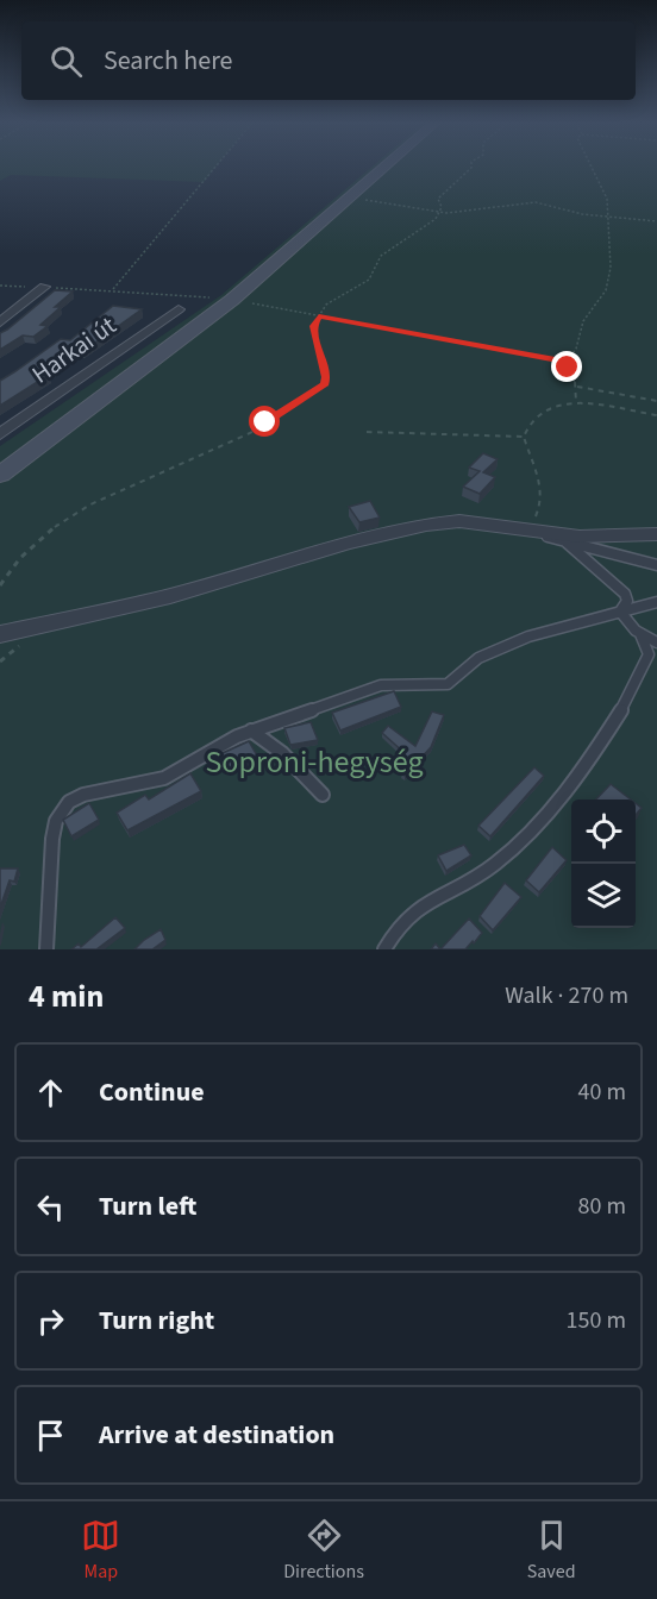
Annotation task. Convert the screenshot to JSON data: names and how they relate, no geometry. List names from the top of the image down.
{
  "streets": {
    "street": ["Harkai út"]
  },
  "parks": ["Soproni-hegység"],
  "page": {
    "search": "Search here",
    "heading": ["4 min", "Walk · 270 m"],
    "list": [
      ["Continue", "40 m"],
      ["Turn left", "80 m"],
      ["Turn right", "150 m"],
      "Arrive at destination"
    ],
    "nav": ["Map", "Directions", "Saved"]
  }
}
